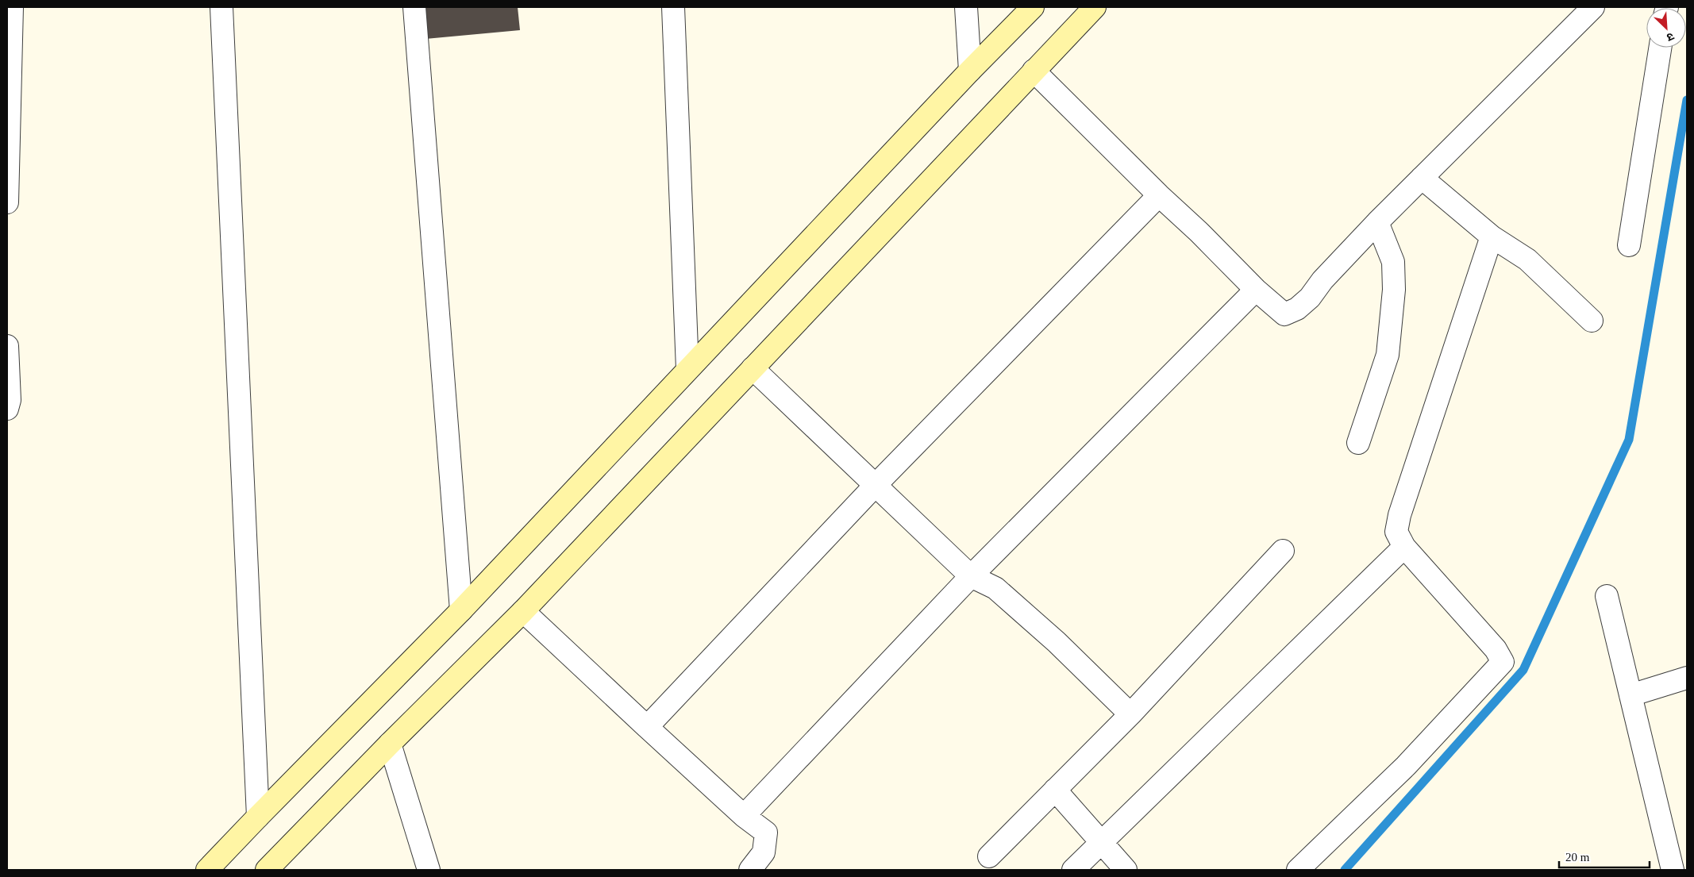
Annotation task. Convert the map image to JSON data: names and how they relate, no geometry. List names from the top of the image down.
{
  "scale_bar": "20 m",
  "north": "bottom right"
}
